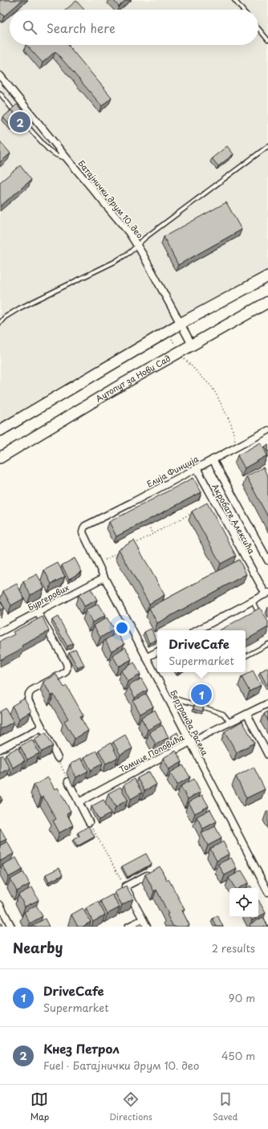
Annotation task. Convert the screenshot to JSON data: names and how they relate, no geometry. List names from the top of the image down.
{
  "streets": {
    "main road": ["Аутопут за Нови Сад"],
    "street": [
      "Батајнички друм 10. део",
      "Елија Финција",
      "Акробате Алексића",
      "Бургерових",
      "Бертранда Расела",
      "Томице Поповића"
    ]
  },
  "crossings": [
    ["Батајнички друм 10. део", "Аутопут за Нови Сад"],
    ["Елија Финција", "Акробате Алексића"],
    ["Елија Финција", "Бертранда Расела"],
    ["Бургерових", "Бертранда Расела"],
    ["Бертранда Расела", "Томице Поповића"]
  ],
  "page": {
    "search": "Search here",
    "pins": ["2", "1"],
    "popup": ["DriveCafe", "Supermarket"],
    "heading": ["Nearby", "2 results"],
    "list": [
      {
        "mark": "1",
        "name": "DriveCafe",
        "note": "Supermarket",
        "value": "90 m"
      },
      {
        "mark": "2",
        "name": "Кнез Петрол",
        "note": "Fuel · Батајнички друм 10. део",
        "value": "450 m"
      }
    ],
    "nav": ["Map", "Directions", "Saved"]
  }
}
